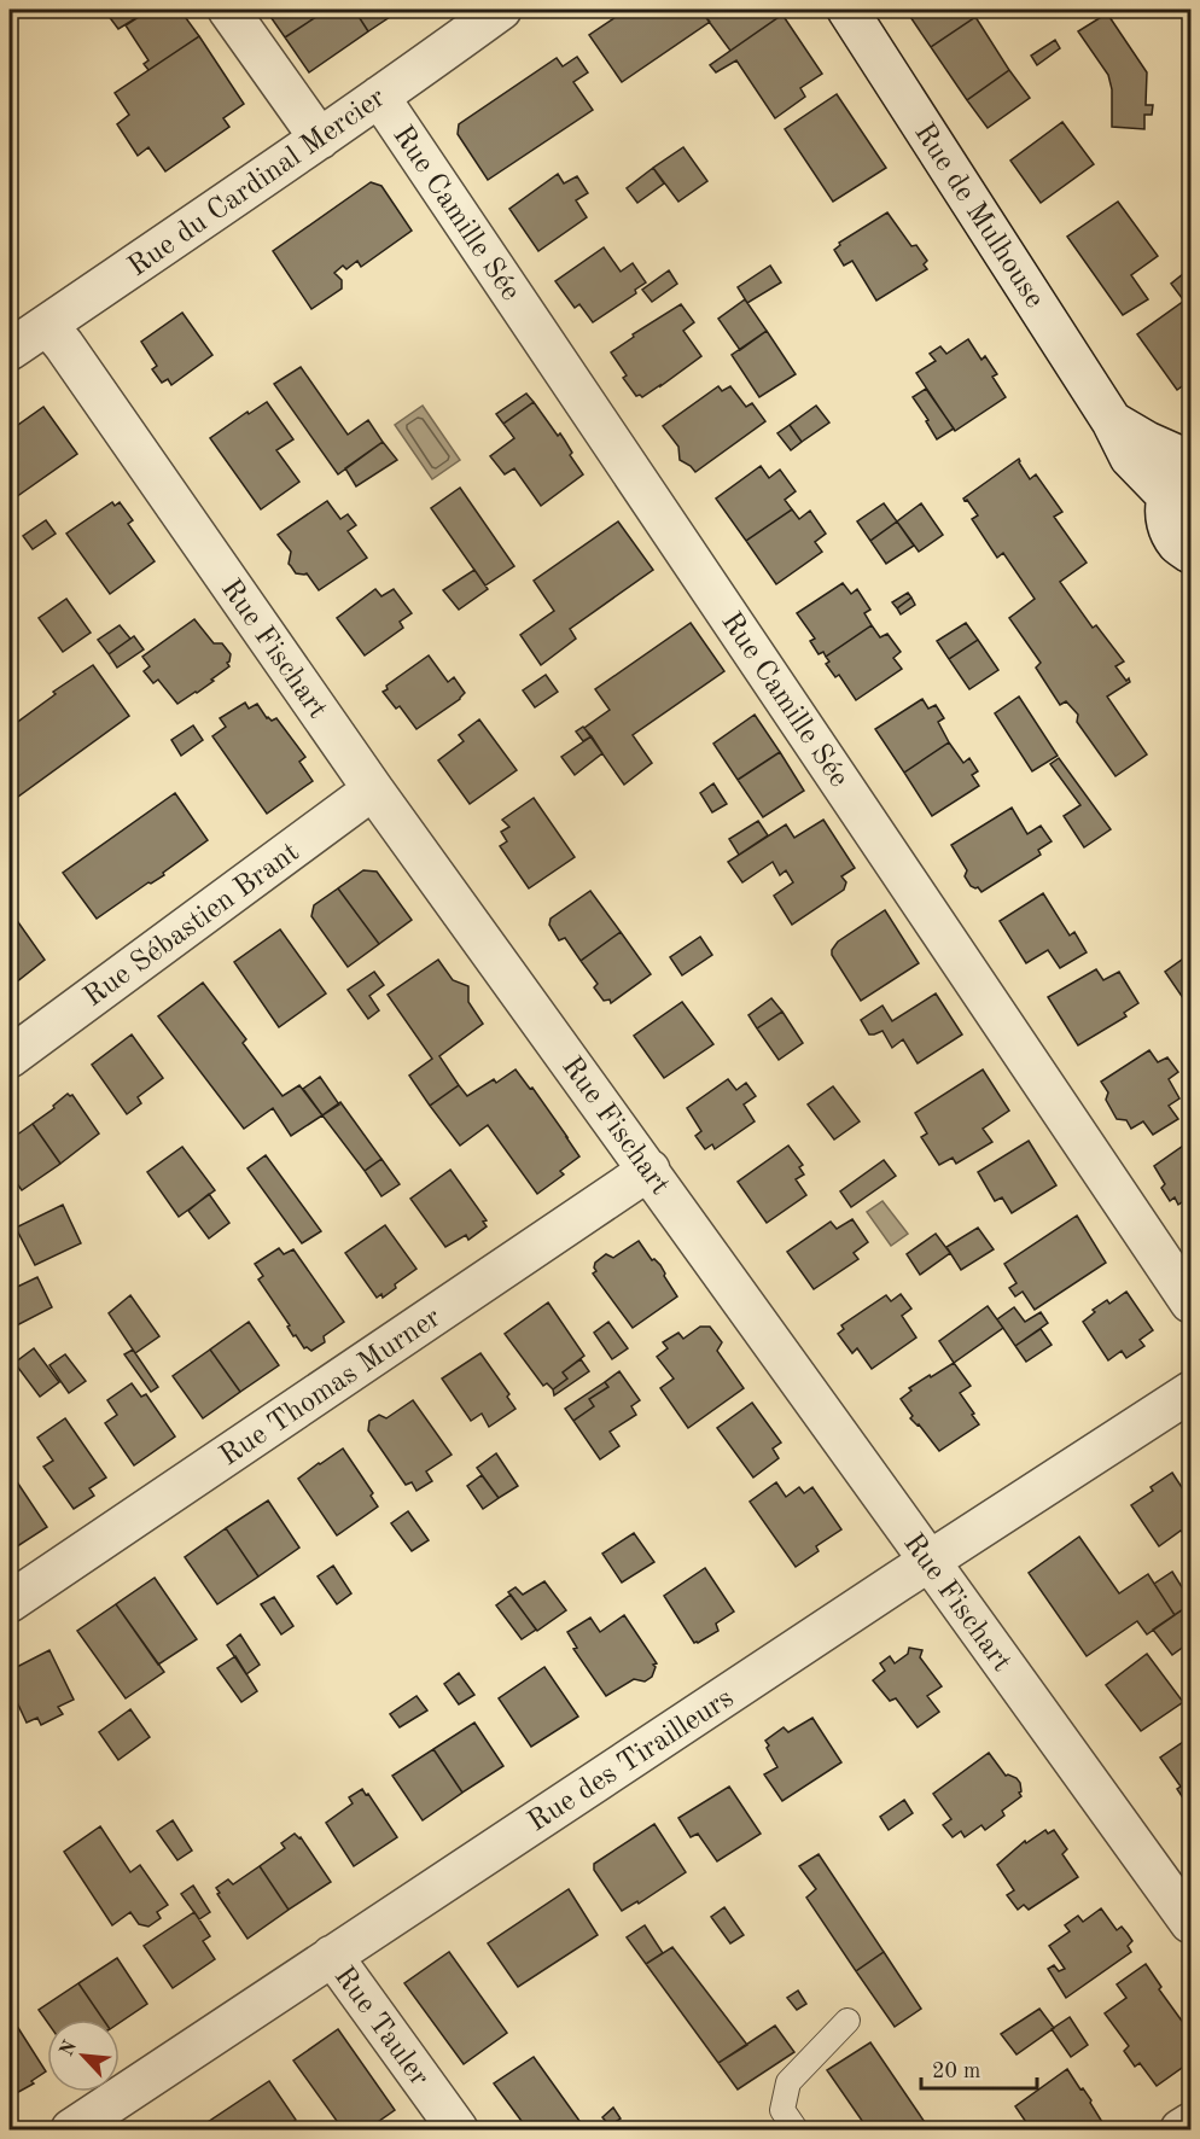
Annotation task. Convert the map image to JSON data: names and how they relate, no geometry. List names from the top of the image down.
{
  "streets": {
    "street": [
      "Rue du Cardinal Mercier",
      "Rue Camille Sée",
      "Rue de Mulhouse",
      "Rue Fischart",
      "Rue Sébastien Brant",
      "Rue Thomas Murner",
      "Rue des Tirailleurs",
      "Rue Tauler"
    ]
  },
  "crossings": [
    ["Rue du Cardinal Mercier", "Rue Camille Sée"],
    ["Rue du Cardinal Mercier", "Rue Fischart"],
    ["Rue Fischart", "Rue Sébastien Brant"],
    ["Rue Fischart", "Rue Thomas Murner"],
    ["Rue Fischart", "Rue des Tirailleurs"],
    ["Rue des Tirailleurs", "Rue Tauler"]
  ],
  "scale_bar": "20 m",
  "north": "top left"
}
